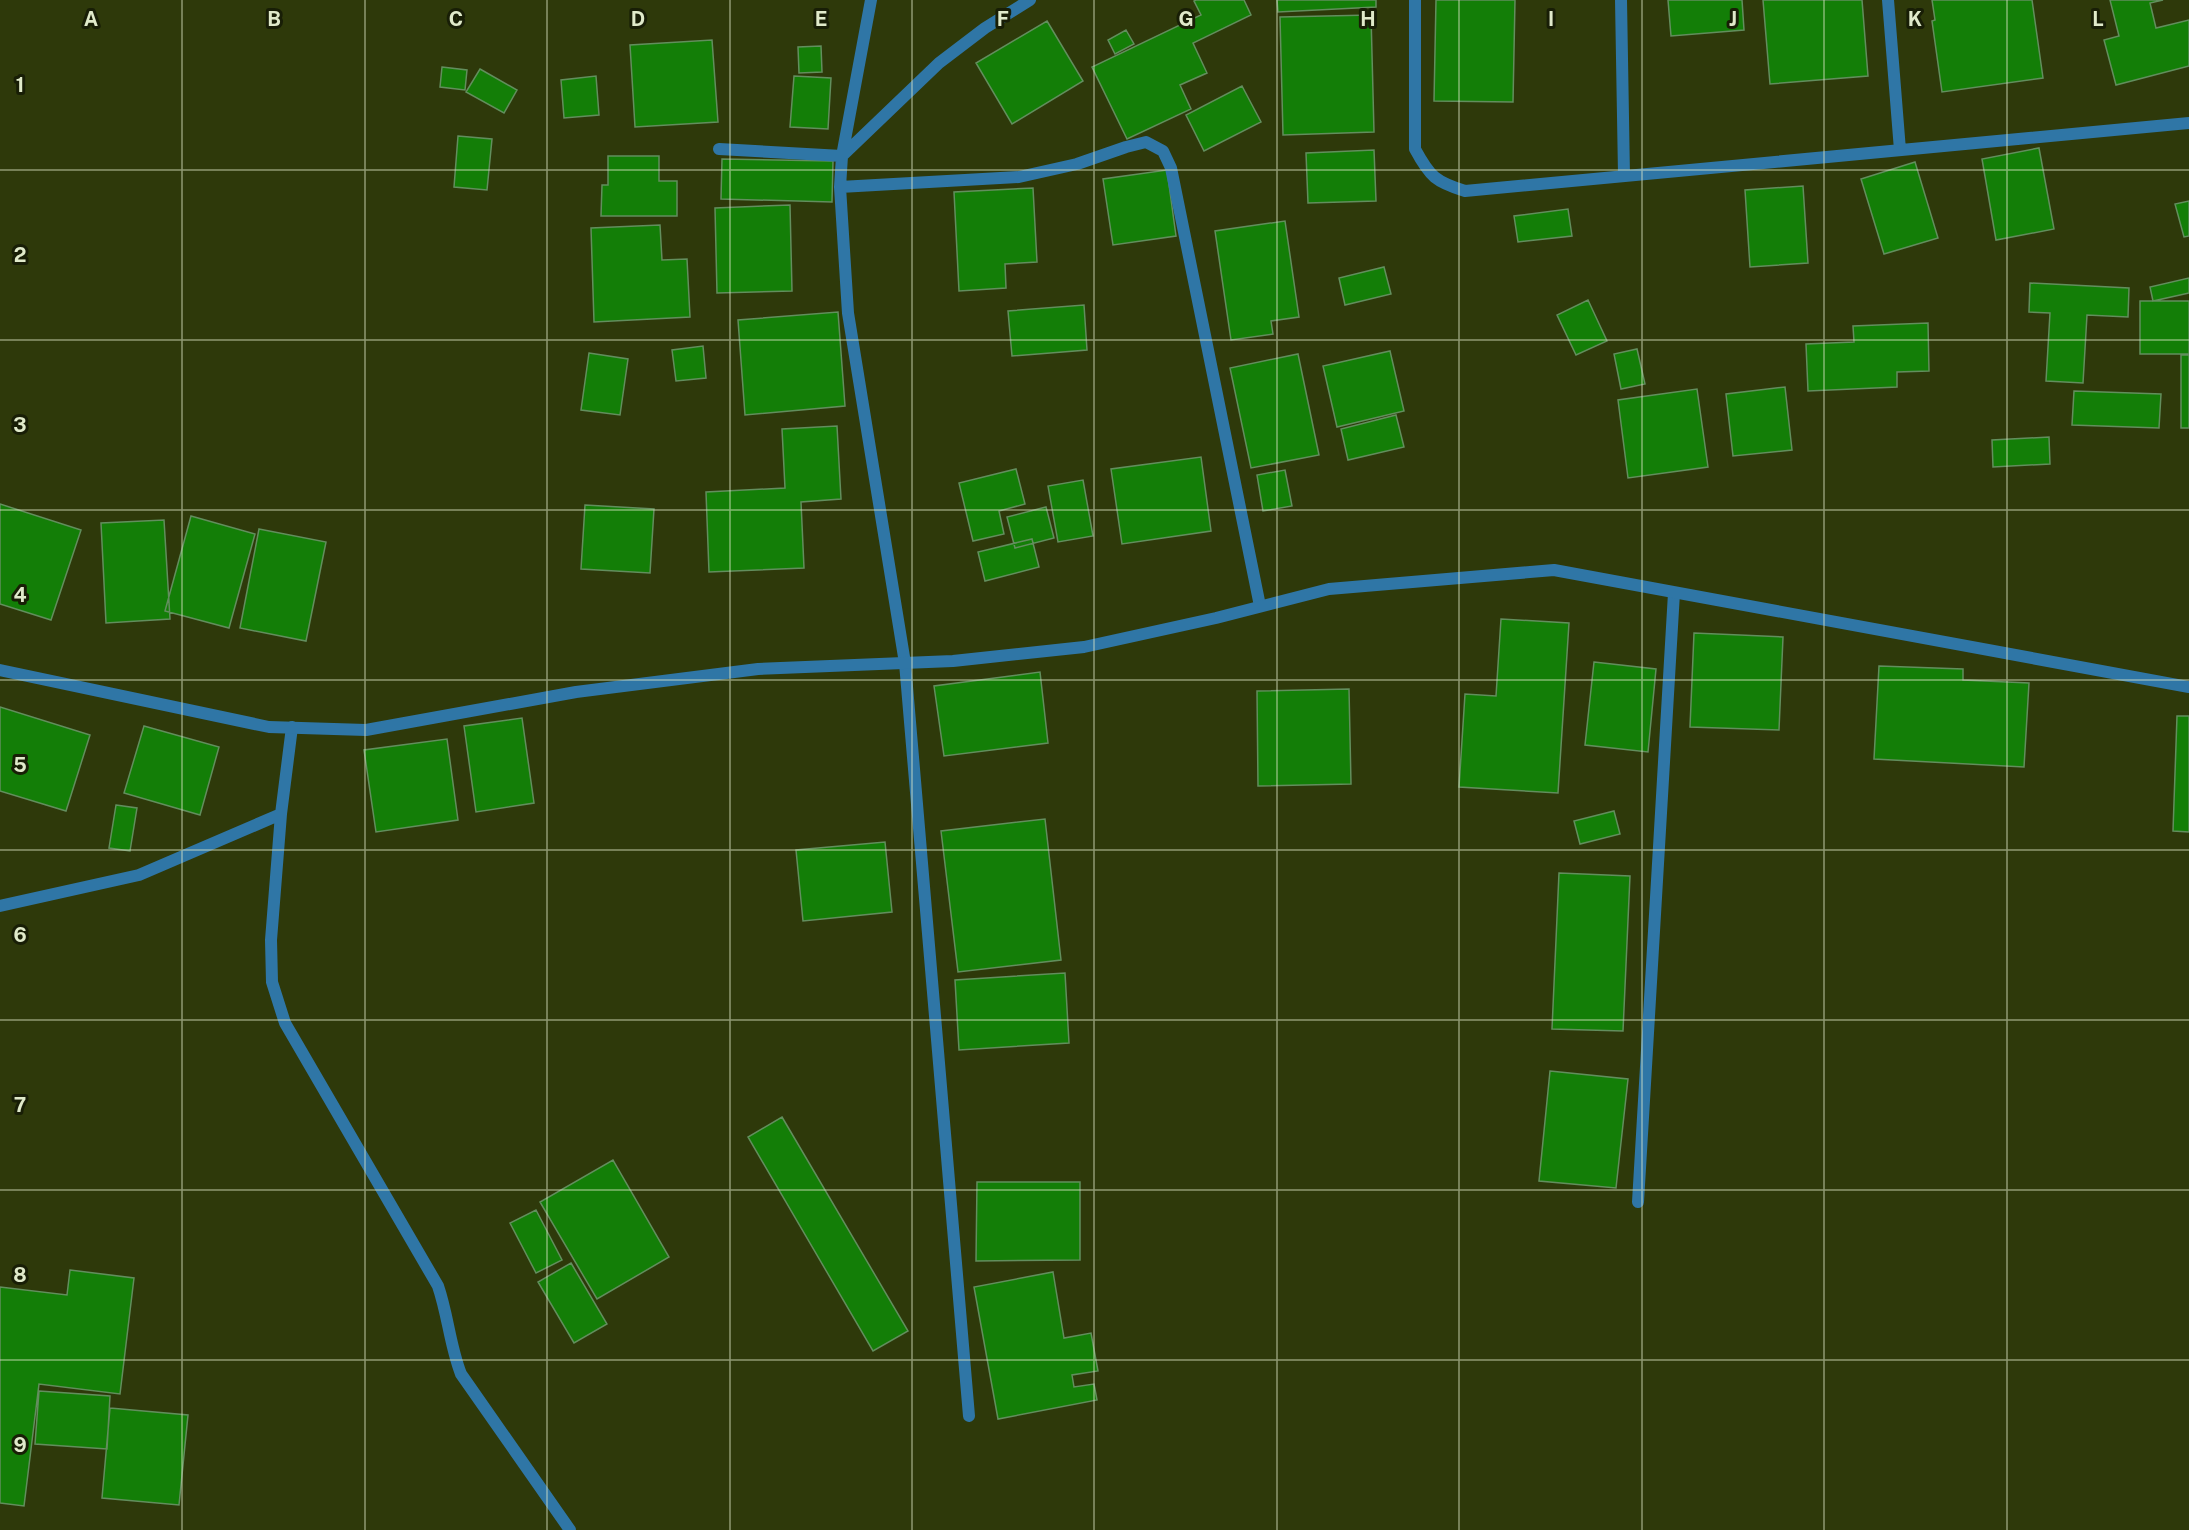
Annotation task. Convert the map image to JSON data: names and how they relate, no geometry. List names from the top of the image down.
{
  "grid": {
    "columns": [
      "A",
      "B",
      "C",
      "D",
      "E",
      "F",
      "G",
      "H",
      "I",
      "J",
      "K",
      "L"
    ],
    "rows": [
      "1",
      "2",
      "3",
      "4",
      "5",
      "6",
      "7",
      "8",
      "9"
    ]
  }
}
